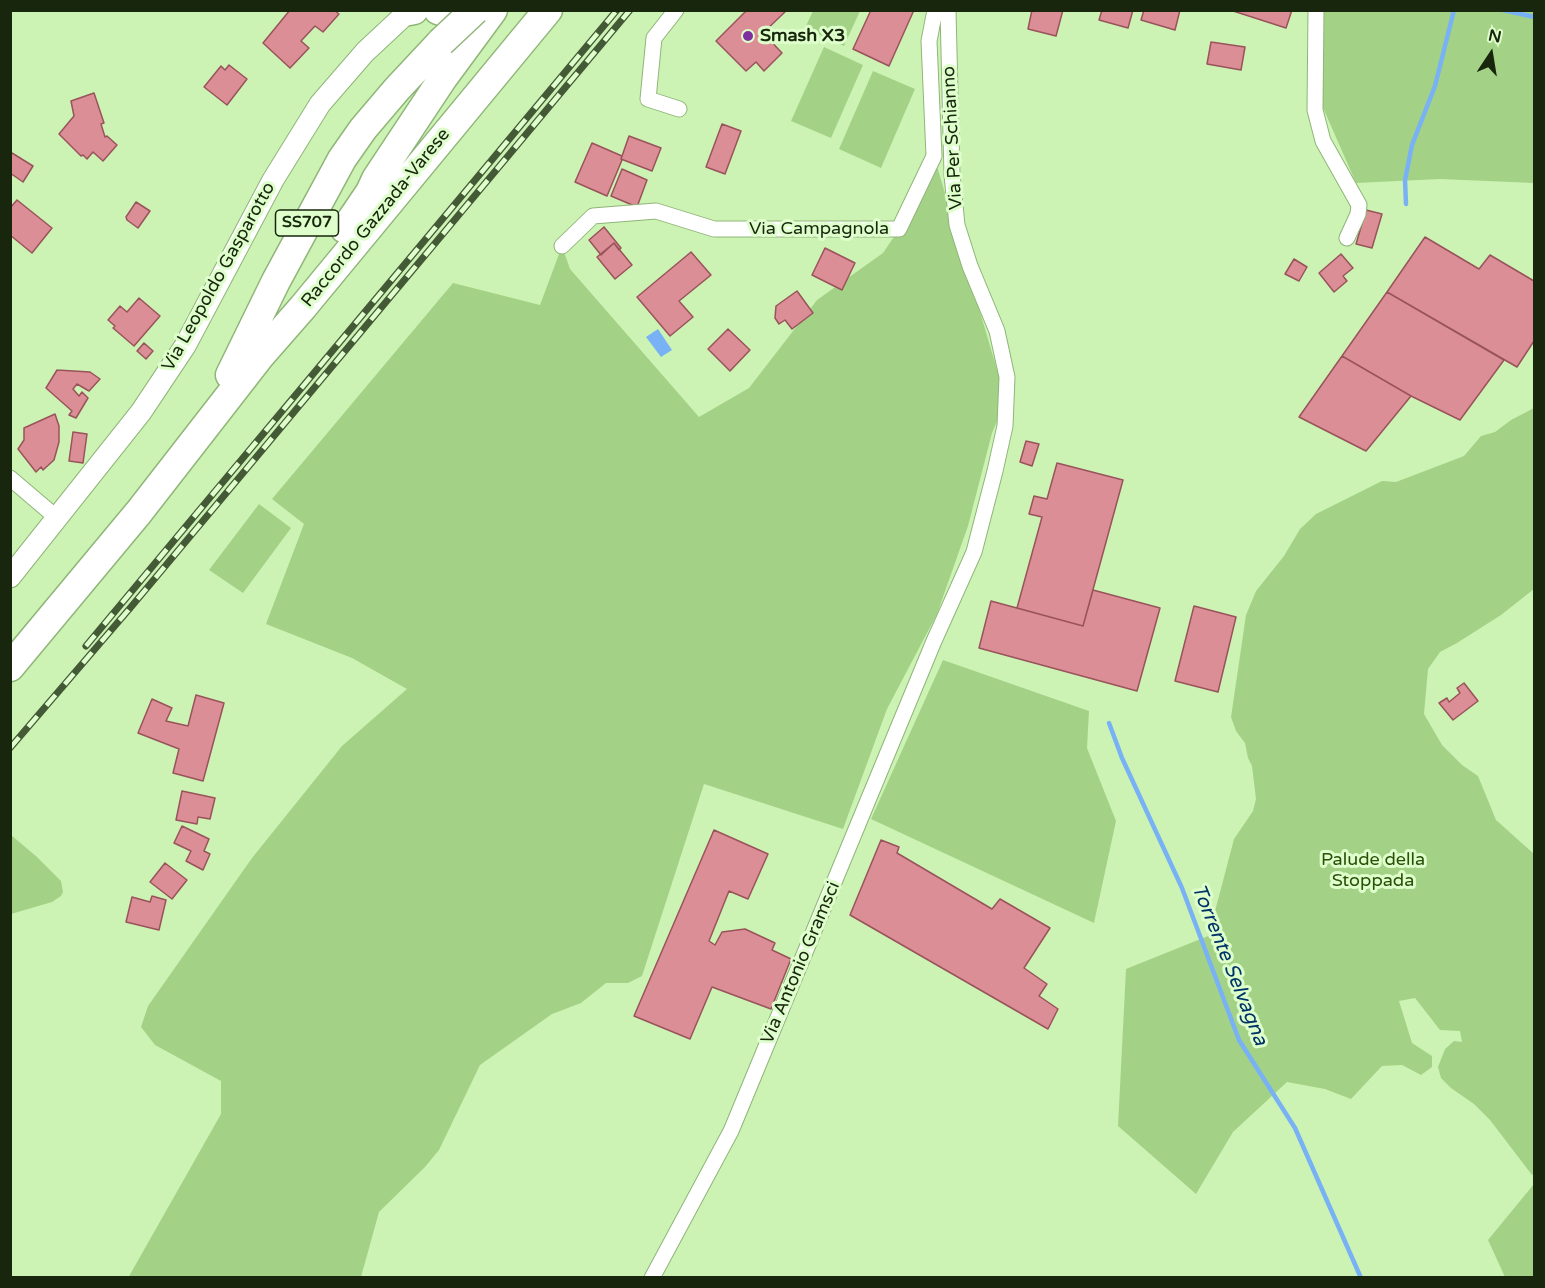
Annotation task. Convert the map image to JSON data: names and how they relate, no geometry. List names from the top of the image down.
{
  "streets": {
    "highway": ["Raccordo Gazzada-Varese", "SS707"],
    "main road": ["Via Leopoldo Gasparotto"],
    "street": ["Via Per Schianno", "Via Campagnola", "Via Antonio Gramsci"]
  },
  "crossings": [
    ["Via Per Schianno", "Via Antonio Gramsci"]
  ],
  "water": ["Torrente Selvagna"],
  "parks": ["Palude della Stoppada"],
  "places": ["Smash X3"],
  "north": "top"
}
